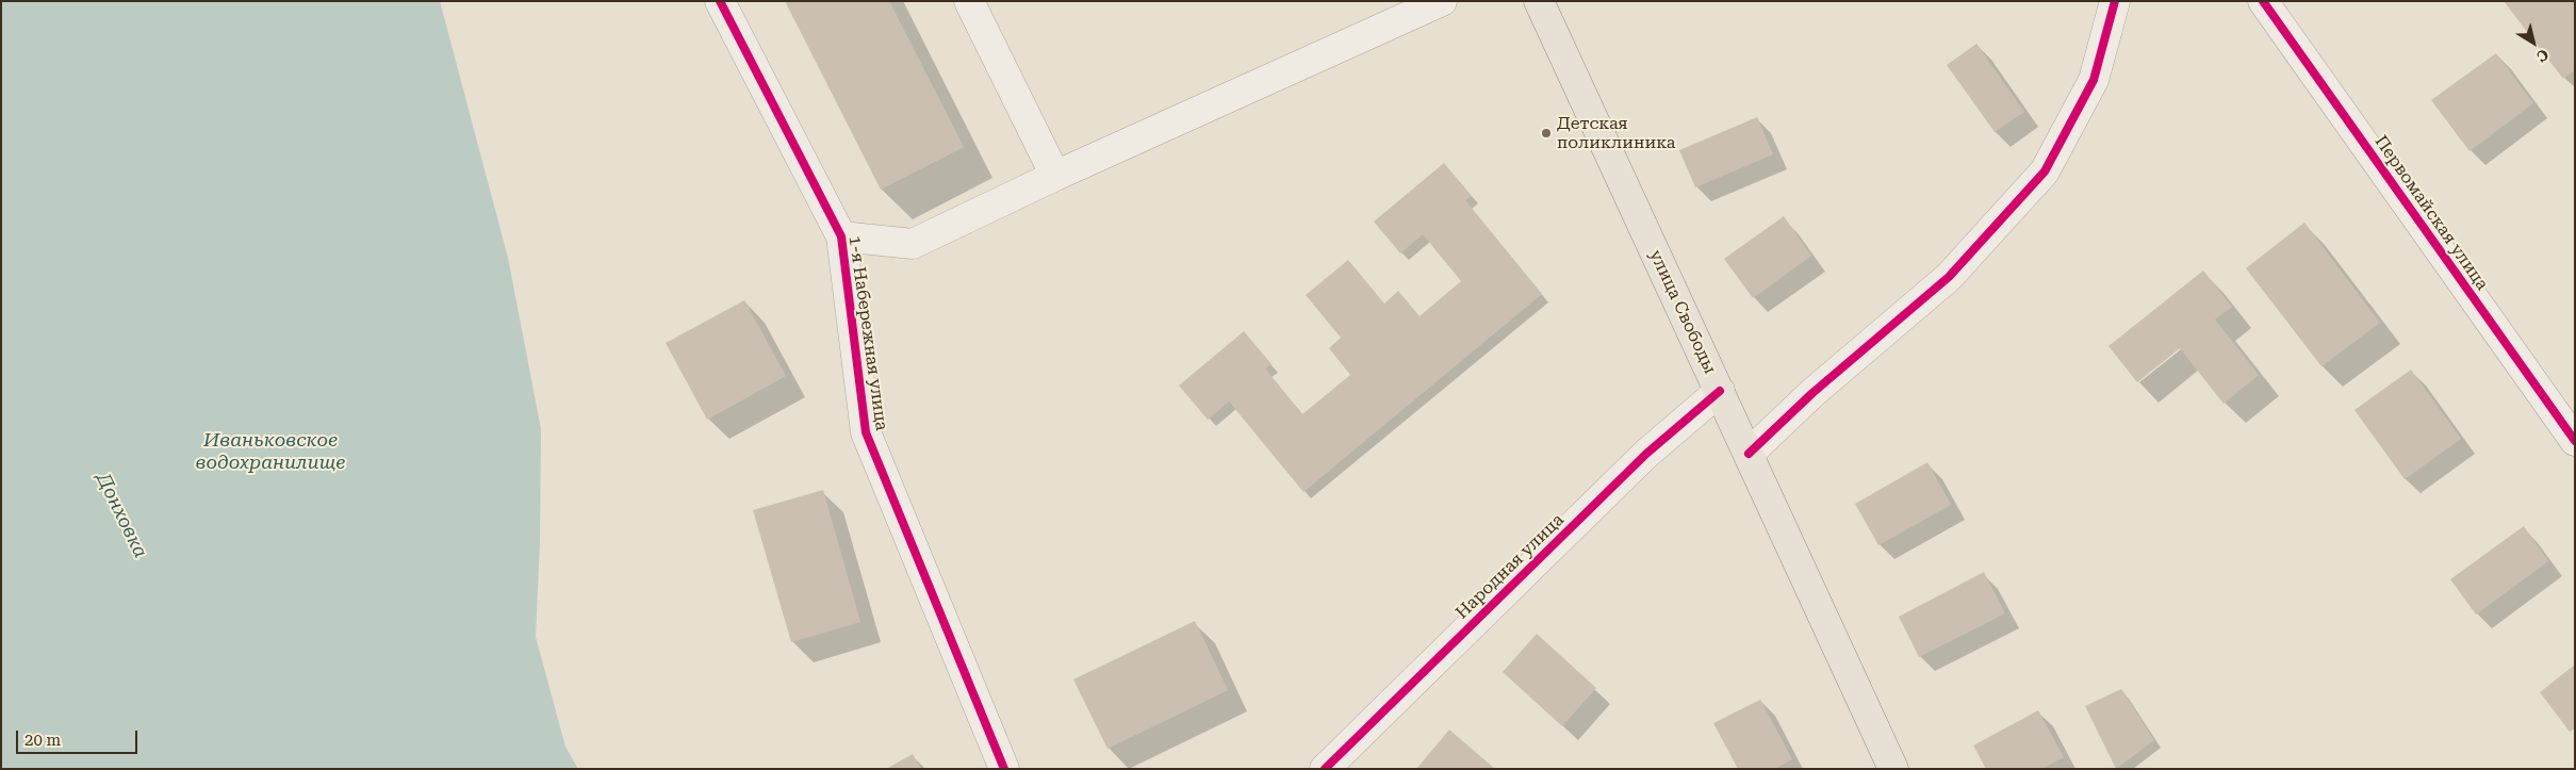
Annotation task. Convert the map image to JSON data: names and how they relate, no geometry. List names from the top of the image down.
{
  "streets": {
    "main road": ["улица Свободы"],
    "street": ["Первомайская улица", "1-я Набережная улица", "Народная улица"]
  },
  "crossings": [
    ["улица Свободы", "Народная улица"]
  ],
  "water": ["Иваньковское водохранилище", "Донховка"],
  "places": ["Детская поликлиника"],
  "scale_bar": "20 m",
  "north": "bottom right"
}
